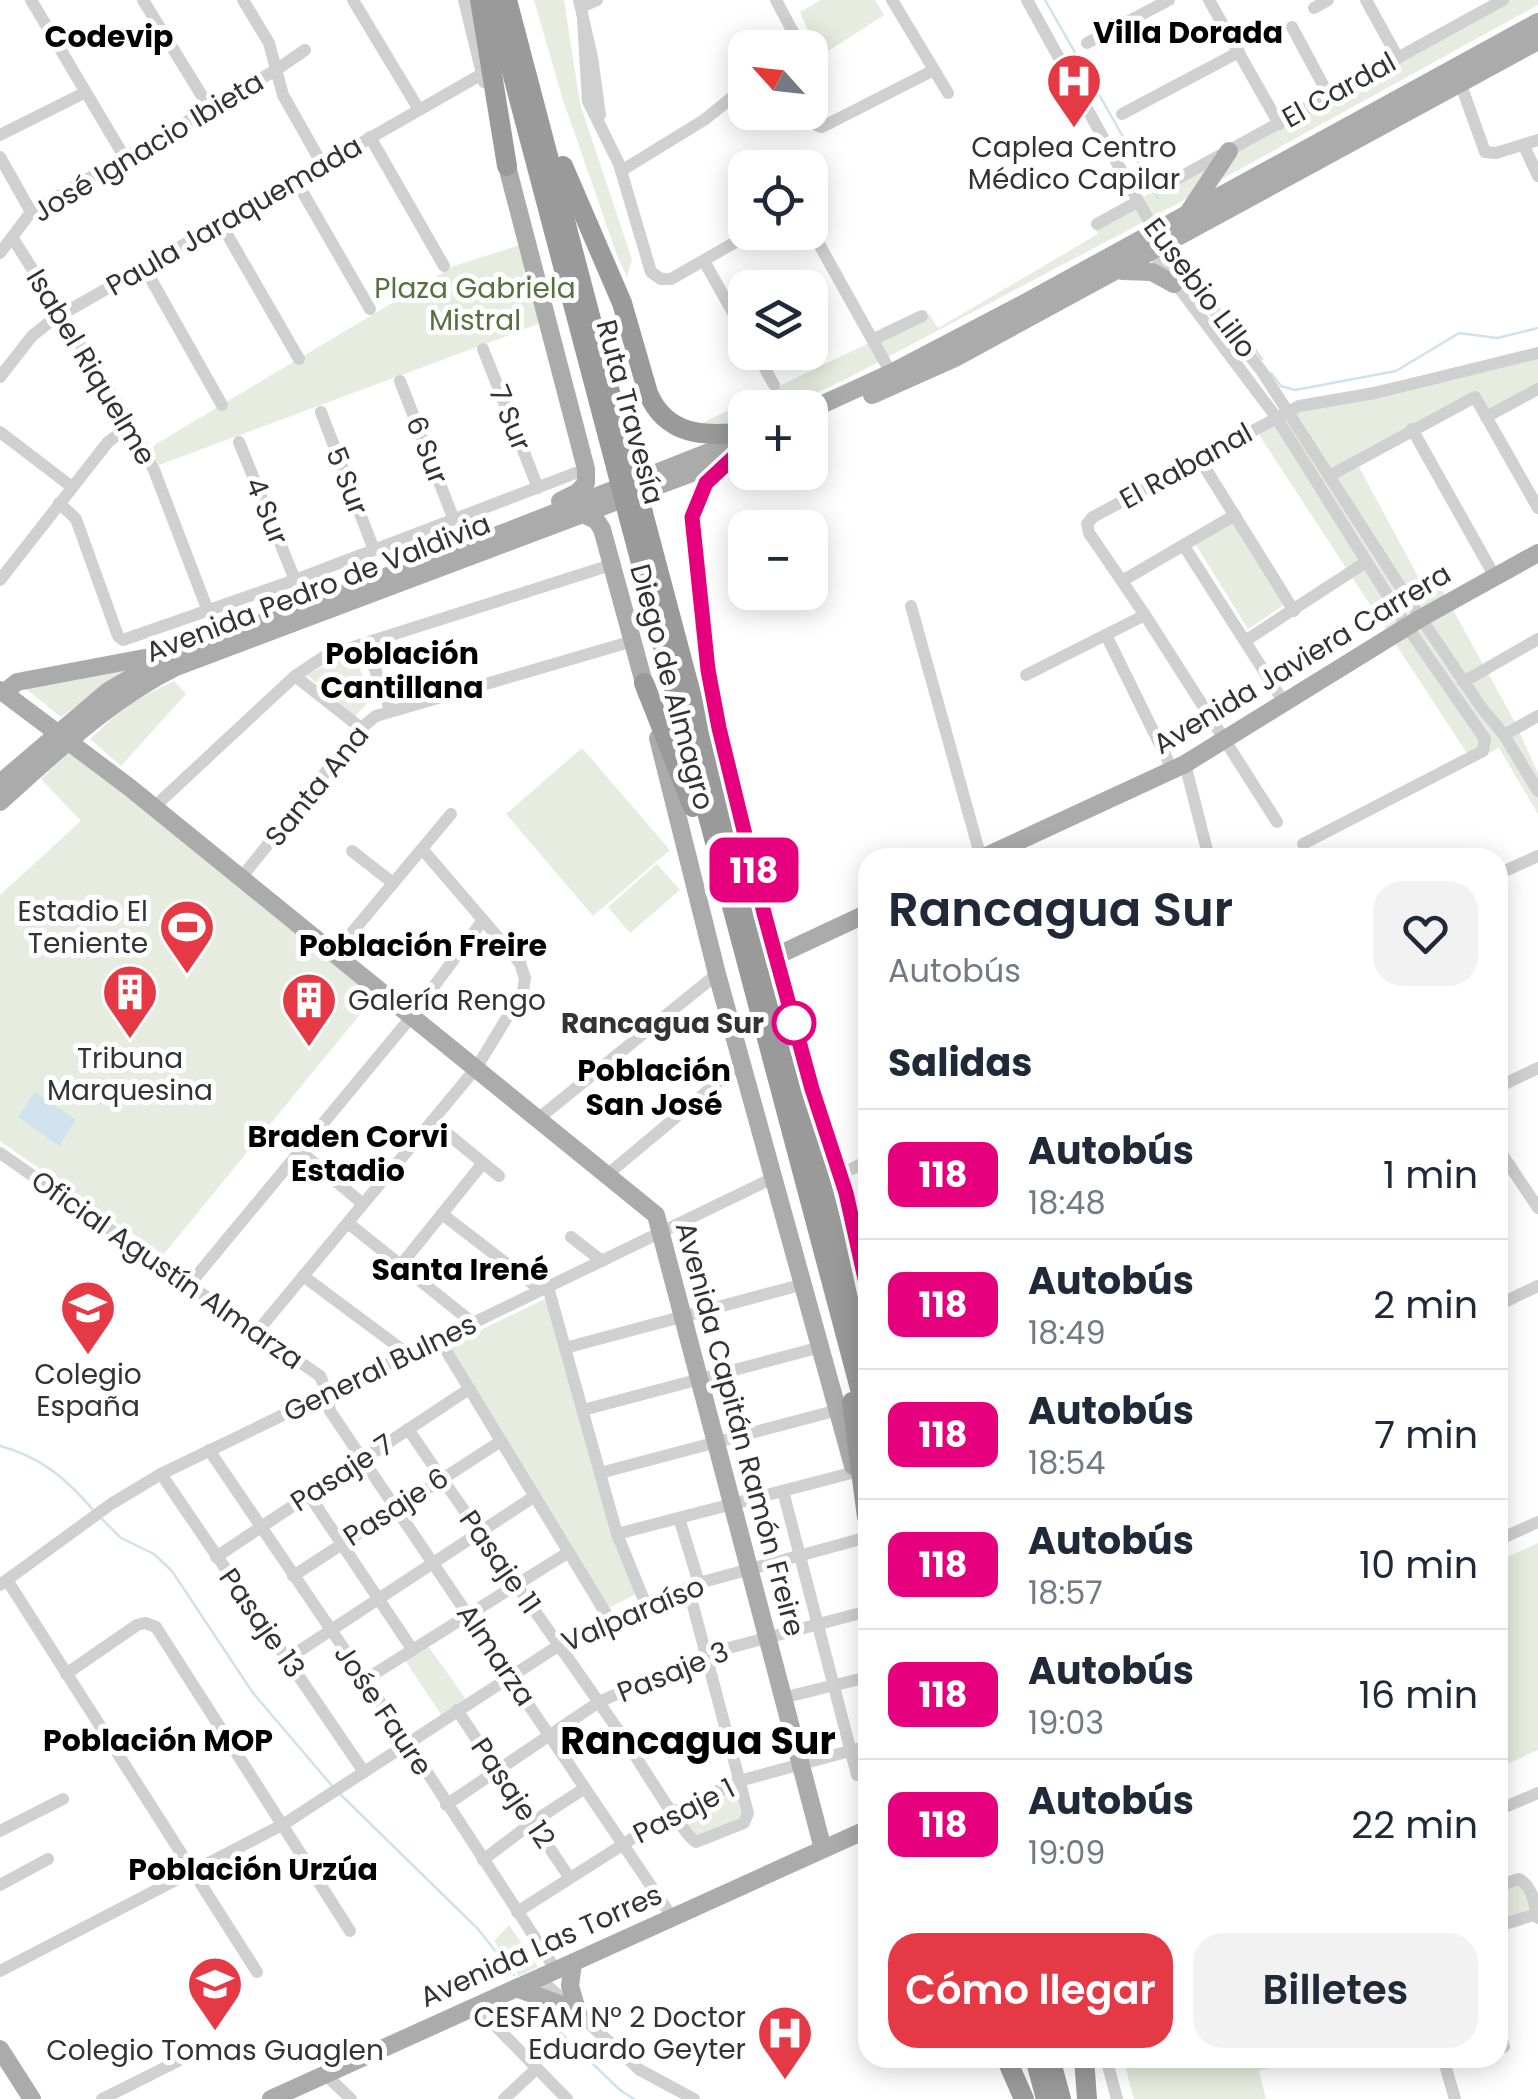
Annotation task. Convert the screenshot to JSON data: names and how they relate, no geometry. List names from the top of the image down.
{
  "streets": {
    "highway": ["Ruta Travesía"],
    "main road": [
      "Avenida Pedro de Valdivia",
      "Avenida Javiera Carrera",
      "Diego de Almagro",
      "Avenida Capitán Ramón Freire",
      "Avenida Las Torres"
    ],
    "street": [
      "El Cardal",
      "José Ignacio Ibieta",
      "Paula Jaraquemada",
      "Eusebio Lillo",
      "Isabel Riquelme",
      "7 Sur",
      "6 Sur",
      "El Rabanal",
      "5 Sur",
      "4 Sur",
      "Santa Ana",
      "Oficial Agustín Almarza",
      "General Bulnes",
      "Pasaje 7",
      "Pasaje 6",
      "Pasaje 11",
      "Valparaíso",
      "Pasaje 13",
      "Almarza",
      "Pasaje 3",
      "Jośe Faure",
      "Pasaje 12",
      "Pasaje 1"
    ]
  },
  "crossings": [
    ["José Ignacio Ibieta", "Isabel Riquelme"],
    ["Paula Jaraquemada", "Isabel Riquelme"],
    ["Eusebio Lillo", "El Rabanal"],
    ["Eusebio Lillo", "Avenida Javiera Carrera"],
    ["Ruta Travesía", "Avenida Pedro de Valdivia"],
    ["El Rabanal", "Avenida Javiera Carrera"],
    ["Avenida Pedro de Valdivia", "Diego de Almagro"],
    ["Avenida Pedro de Valdivia", "Avenida Capitán Ramón Freire"],
    ["Diego de Almagro", "Santa Ana"],
    ["Diego de Almagro", "General Bulnes"],
    ["Santa Ana", "Avenida Capitán Ramón Freire"],
    ["Oficial Agustín Almarza", "General Bulnes"],
    ["Oficial Agustín Almarza", "Almarza"],
    ["General Bulnes", "Avenida Capitán Ramón Freire"],
    ["General Bulnes", "Pasaje 13"],
    ["General Bulnes", "Almarza"],
    ["General Bulnes", "Jośe Faure"],
    ["Avenida Capitán Ramón Freire", "Valparaíso"],
    ["Avenida Capitán Ramón Freire", "Pasaje 3"],
    ["Avenida Capitán Ramón Freire", "Pasaje 1"],
    ["Avenida Capitán Ramón Freire", "Avenida Las Torres"],
    ["Pasaje 7", "Pasaje 11"],
    ["Pasaje 7", "Pasaje 13"],
    ["Pasaje 7", "Almarza"],
    ["Pasaje 7", "Jośe Faure"],
    ["Pasaje 6", "Pasaje 11"],
    ["Pasaje 6", "Almarza"],
    ["Pasaje 6", "Jośe Faure"],
    ["Pasaje 11", "Valparaíso"],
    ["Pasaje 11", "Pasaje 3"],
    ["Pasaje 11", "Pasaje 1"],
    ["Valparaíso", "Pasaje 13"],
    ["Valparaíso", "Almarza"],
    ["Valparaíso", "Jośe Faure"],
    ["Valparaíso", "Pasaje 12"],
    ["Almarza", "Pasaje 3"],
    ["Almarza", "Pasaje 1"],
    ["Almarza", "Avenida Las Torres"],
    ["Pasaje 3", "Jośe Faure"],
    ["Pasaje 3", "Pasaje 12"],
    ["Jośe Faure", "Pasaje 1"],
    ["Jośe Faure", "Avenida Las Torres"],
    ["Pasaje 12", "Pasaje 1"]
  ],
  "districts": [
    "Villa Dorada",
    "Codevip",
    "Población Cantillana",
    "Población Freire",
    "Población San José",
    "Braden Corvi Estadio",
    "Santa Irené",
    "Población MOP",
    "Rancagua Sur",
    "Población Urzúa"
  ],
  "parks": ["Plaza Gabriela Mistral"],
  "places": {
    "hospital": ["Caplea Centro Médico Capilar", "CESFAM N° 2 Doctor Eduardo Geyter"],
    "sports": ["Estadio El Teniente"],
    "other": ["Rancagua Sur"],
    "building": ["Tribuna Marquesina", "Galería Rengo"],
    "school or university": ["Colegio España", "Colegio Tomas Guaglen"]
  },
  "lines": ["bus line 118"],
  "north": "top left",
  "page": {
    "on_map": "118",
    "map_buttons": ["+", "−"],
    "heading": [
      ["Rancagua Sur", "Autobús"],
      "Salidas"
    ],
    "list": [
      {
        "mark": "118",
        "name": "Autobús",
        "note": "18:48",
        "value": "1 min"
      },
      {
        "mark": "118",
        "name": "Autobús",
        "note": "18:49",
        "value": "2 min"
      },
      {
        "mark": "118",
        "name": "Autobús",
        "note": "18:54",
        "value": "7 min"
      },
      {
        "mark": "118",
        "name": "Autobús",
        "note": "18:57",
        "value": "10 min"
      },
      {
        "mark": "118",
        "name": "Autobús",
        "note": "19:03",
        "value": "16 min"
      },
      {
        "mark": "118",
        "name": "Autobús",
        "note": "19:09",
        "value": "22 min"
      }
    ],
    "buttons": ["Cómo llegar", "Billetes"]
  }
}
